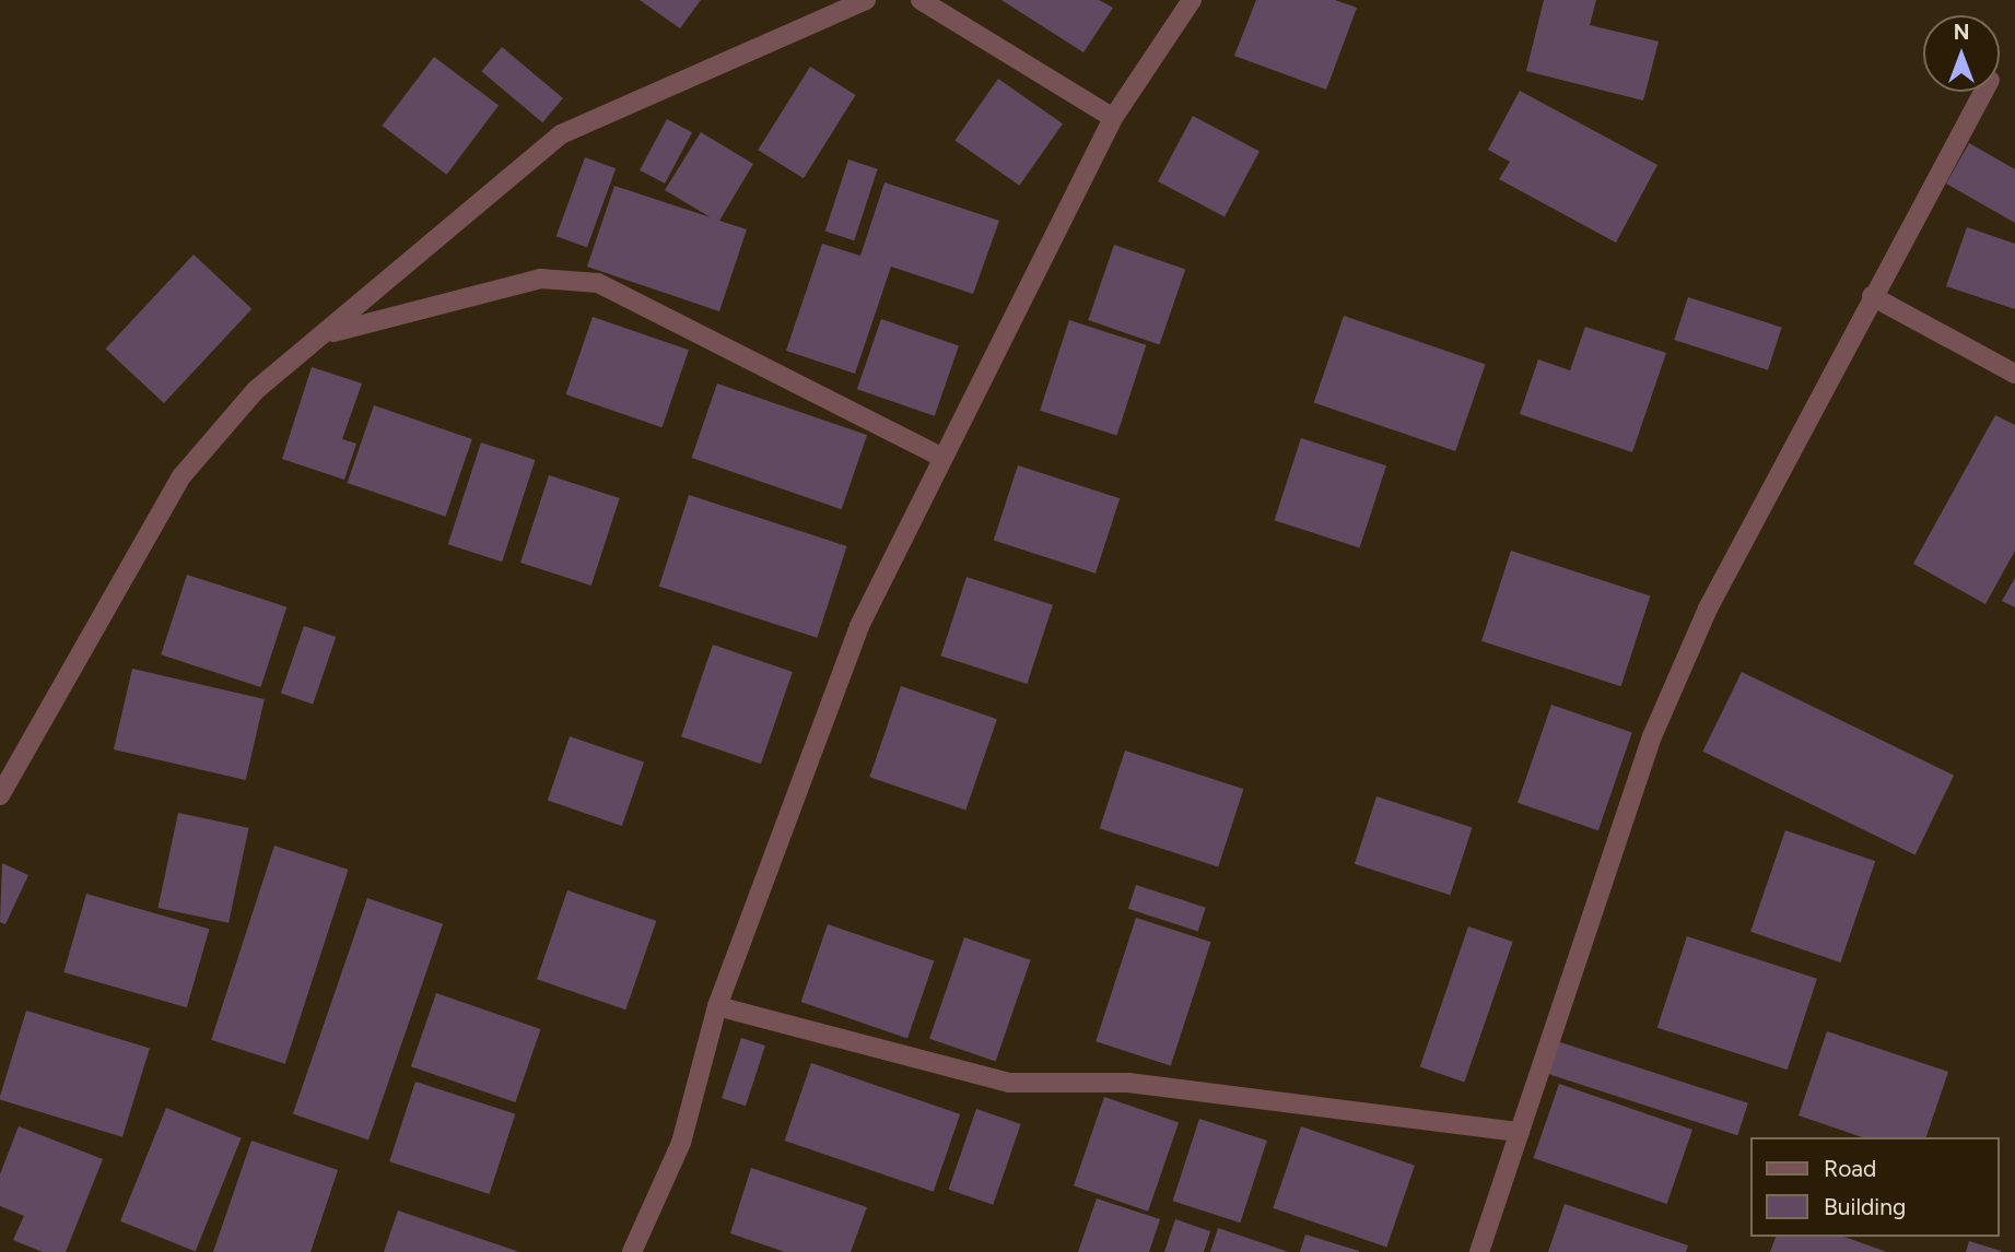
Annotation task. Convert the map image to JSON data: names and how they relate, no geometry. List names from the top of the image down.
{
  "legend": ["Road", "Building"],
  "north": "top"
}
